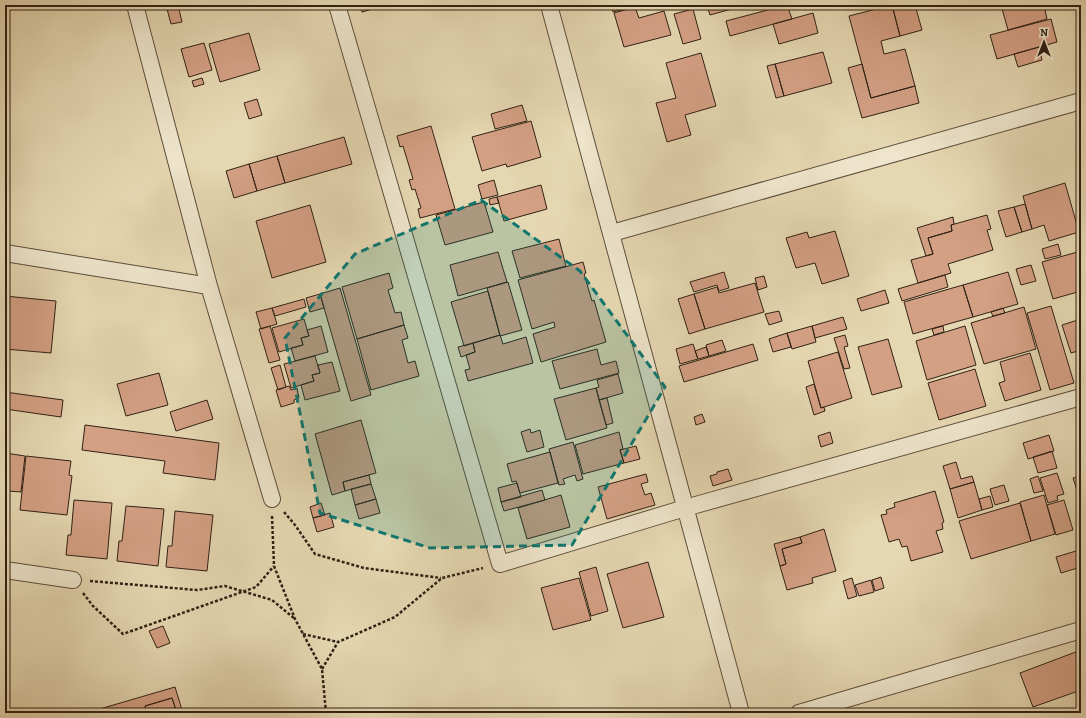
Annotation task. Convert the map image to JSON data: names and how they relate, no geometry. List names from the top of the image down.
{
  "north": "top"
}
